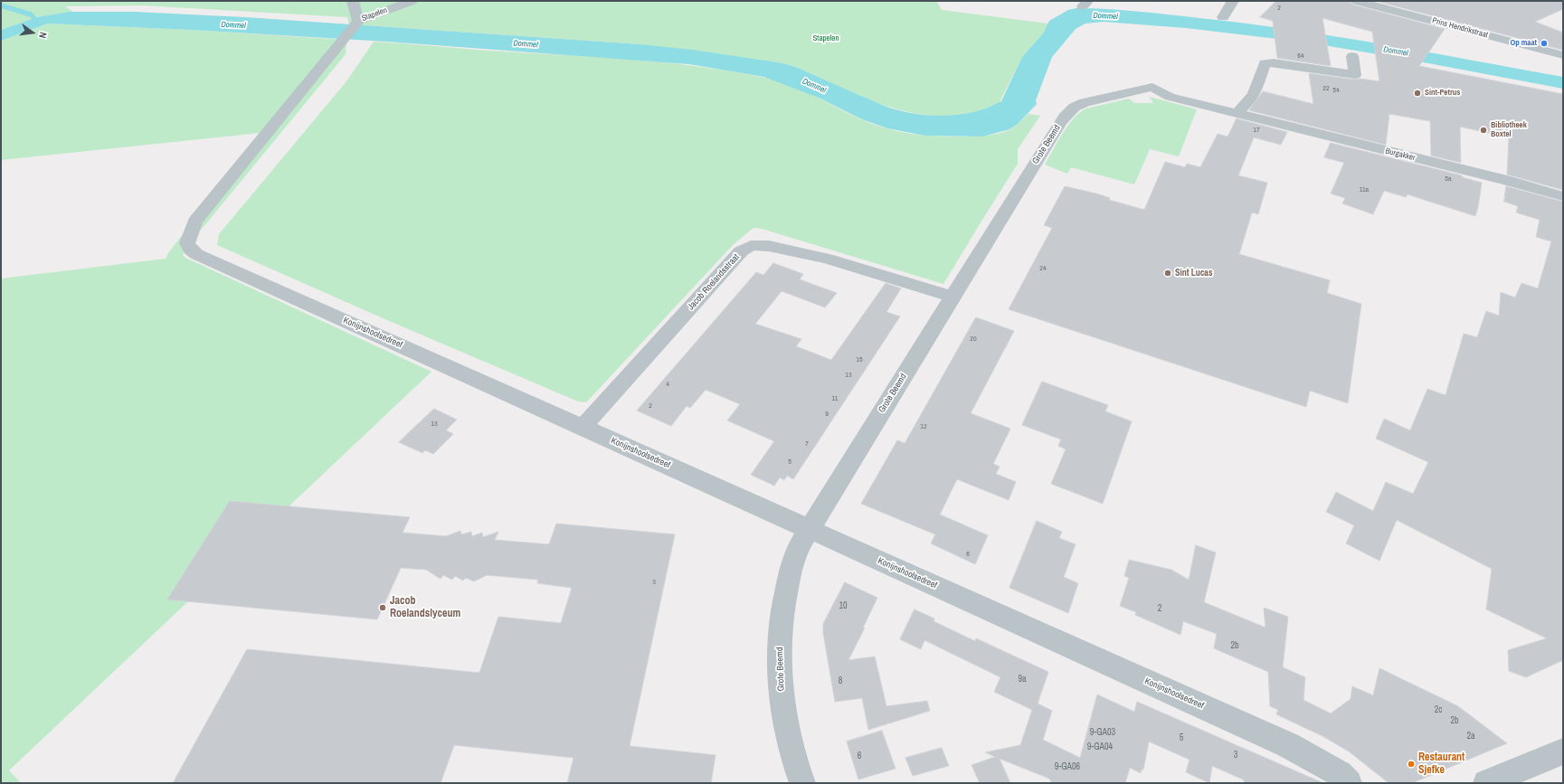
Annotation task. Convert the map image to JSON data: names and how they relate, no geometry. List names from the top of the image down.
{
  "streets": {
    "street": [
      "Stapelen",
      "Prins Hendrikstraat",
      "Grote Beemd",
      "Burgakker",
      "Jacob Roelandsstraat",
      "Konijnshoolsedreef"
    ]
  },
  "crossings": [
    ["Stapelen", "Konijnshoolsedreef"],
    ["Grote Beemd", "Burgakker"],
    ["Grote Beemd", "Jacob Roelandsstraat"],
    ["Grote Beemd", "Konijnshoolsedreef"],
    ["Jacob Roelandsstraat", "Konijnshoolsedreef"]
  ],
  "water": ["Dommel"],
  "parks": ["Stapelen"],
  "places": [
    "Op maat",
    "Sint-Petrus",
    "Bibliotheek Boxtel",
    "Sint Lucas",
    "Jacob Roelandslyceum",
    "Restaurant Sjefke"
  ],
  "house_numbers": [
    "2",
    "64",
    "22",
    "54",
    "17",
    "5a",
    "11a",
    "24",
    "20",
    "15",
    "13",
    "4",
    "11",
    "2",
    "9",
    "13",
    "12",
    "7",
    "5",
    "6",
    "3",
    "10",
    "2",
    "2b",
    "9a",
    "8",
    "2c",
    "2b",
    "9-GA03",
    "2a",
    "5",
    "9-GA04",
    "3",
    "6",
    "9-GA06"
  ],
  "north": "right"
}
